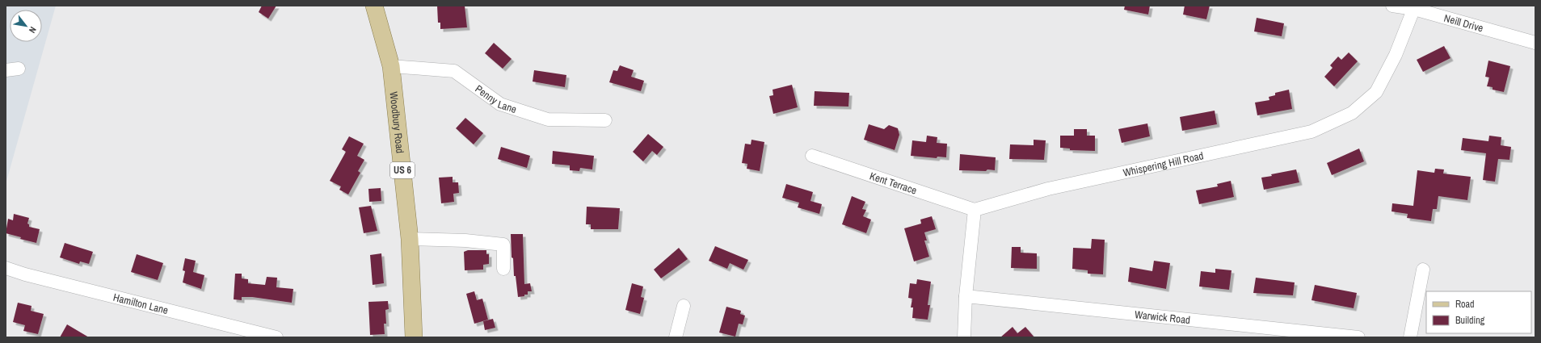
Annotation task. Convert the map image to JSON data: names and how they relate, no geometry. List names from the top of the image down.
{
  "streets": {
    "main road": ["Woodbury Road", "US 6"],
    "street": [
      "Neill Drive",
      "Penny Lane",
      "Whispering Hill Road",
      "Kent Terrace",
      "Hamilton Lane",
      "Warwick Road"
    ]
  },
  "crossings": [
    ["Neill Drive", "Whispering Hill Road"],
    ["Penny Lane", "Woodbury Road"],
    ["Whispering Hill Road", "Kent Terrace"]
  ],
  "legend": ["Road", "Building"],
  "north": "bottom right"
}
